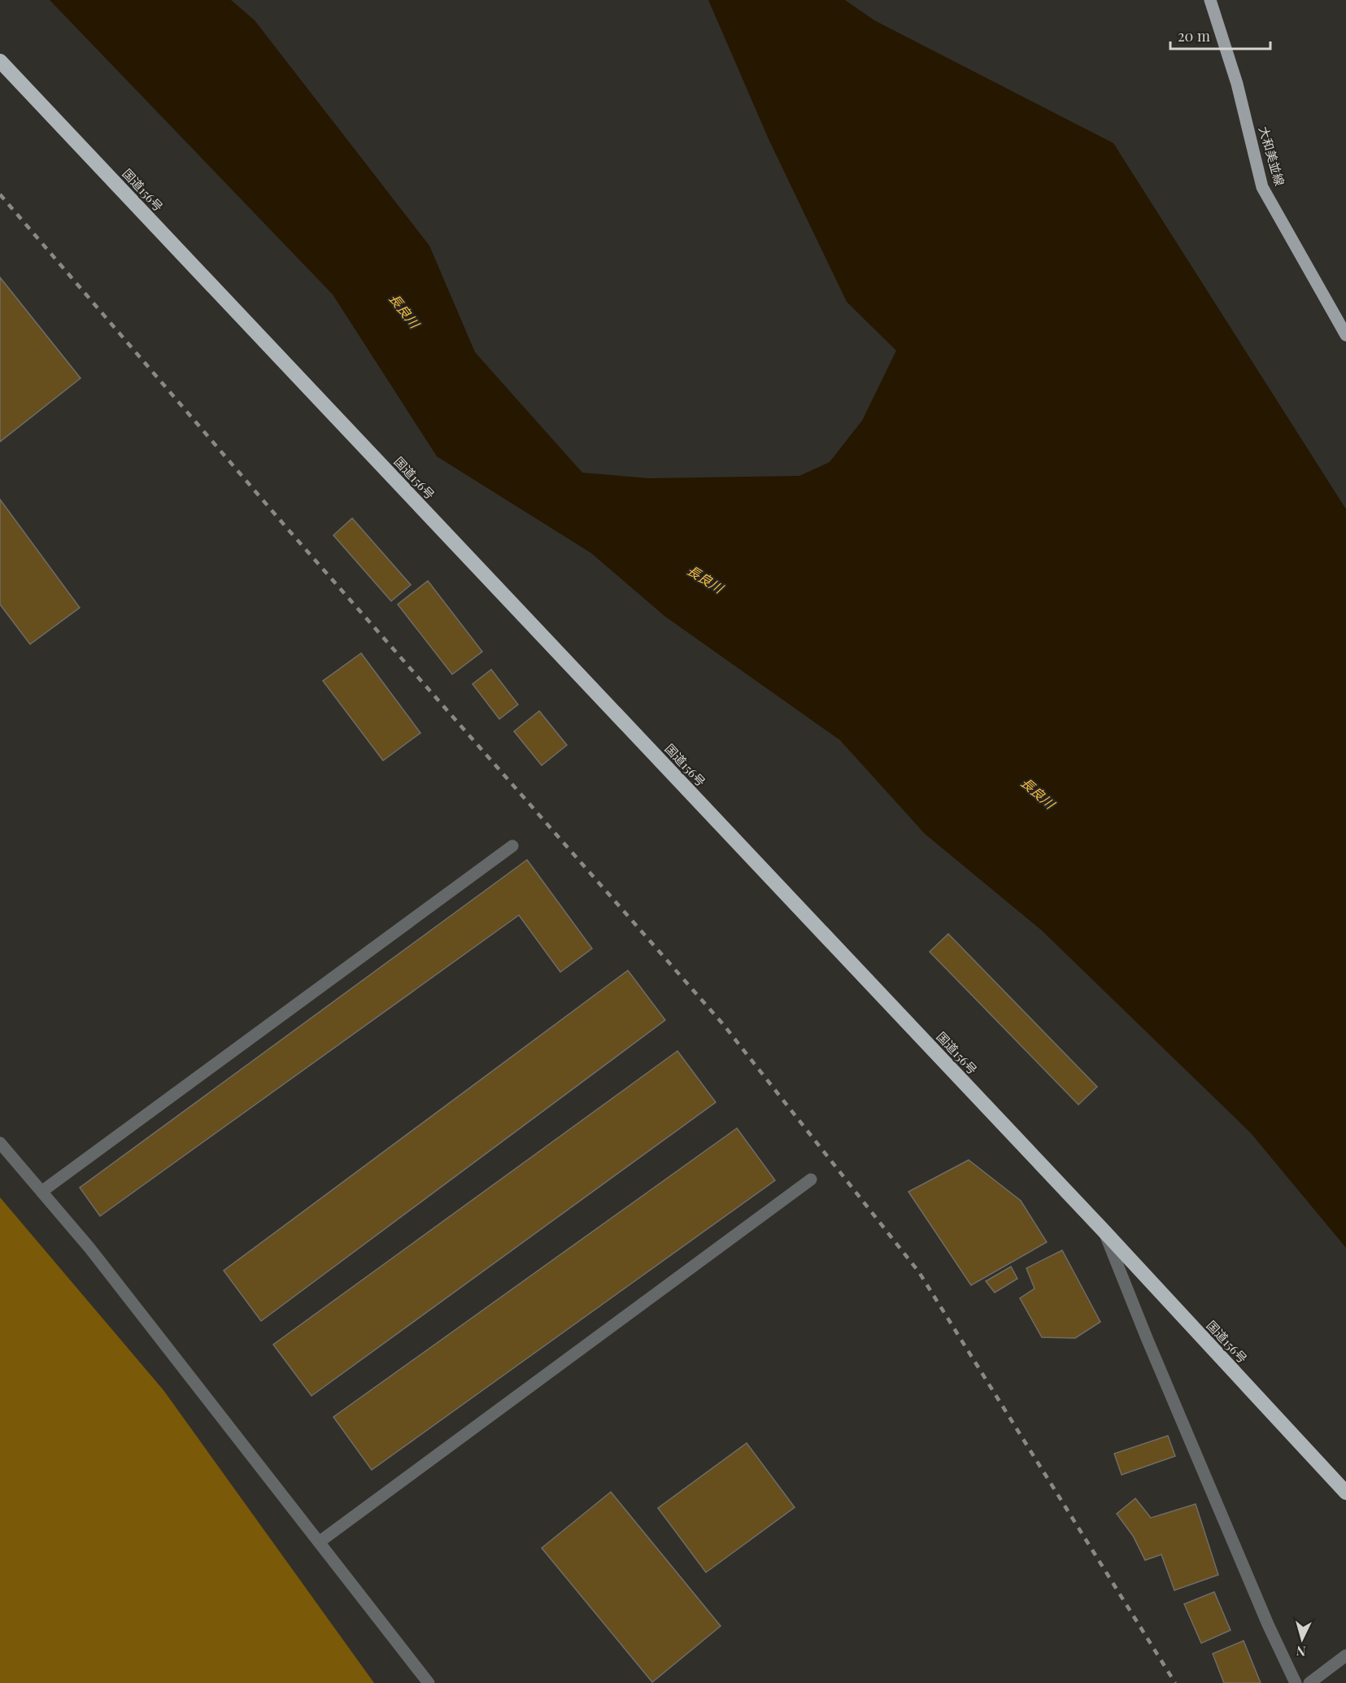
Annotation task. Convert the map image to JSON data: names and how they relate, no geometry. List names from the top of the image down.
{
  "streets": {
    "highway": ["国道156号"],
    "main road": ["大和美並線"]
  },
  "water": ["長良川"],
  "scale_bar": "20 m",
  "north": "bottom"
}
